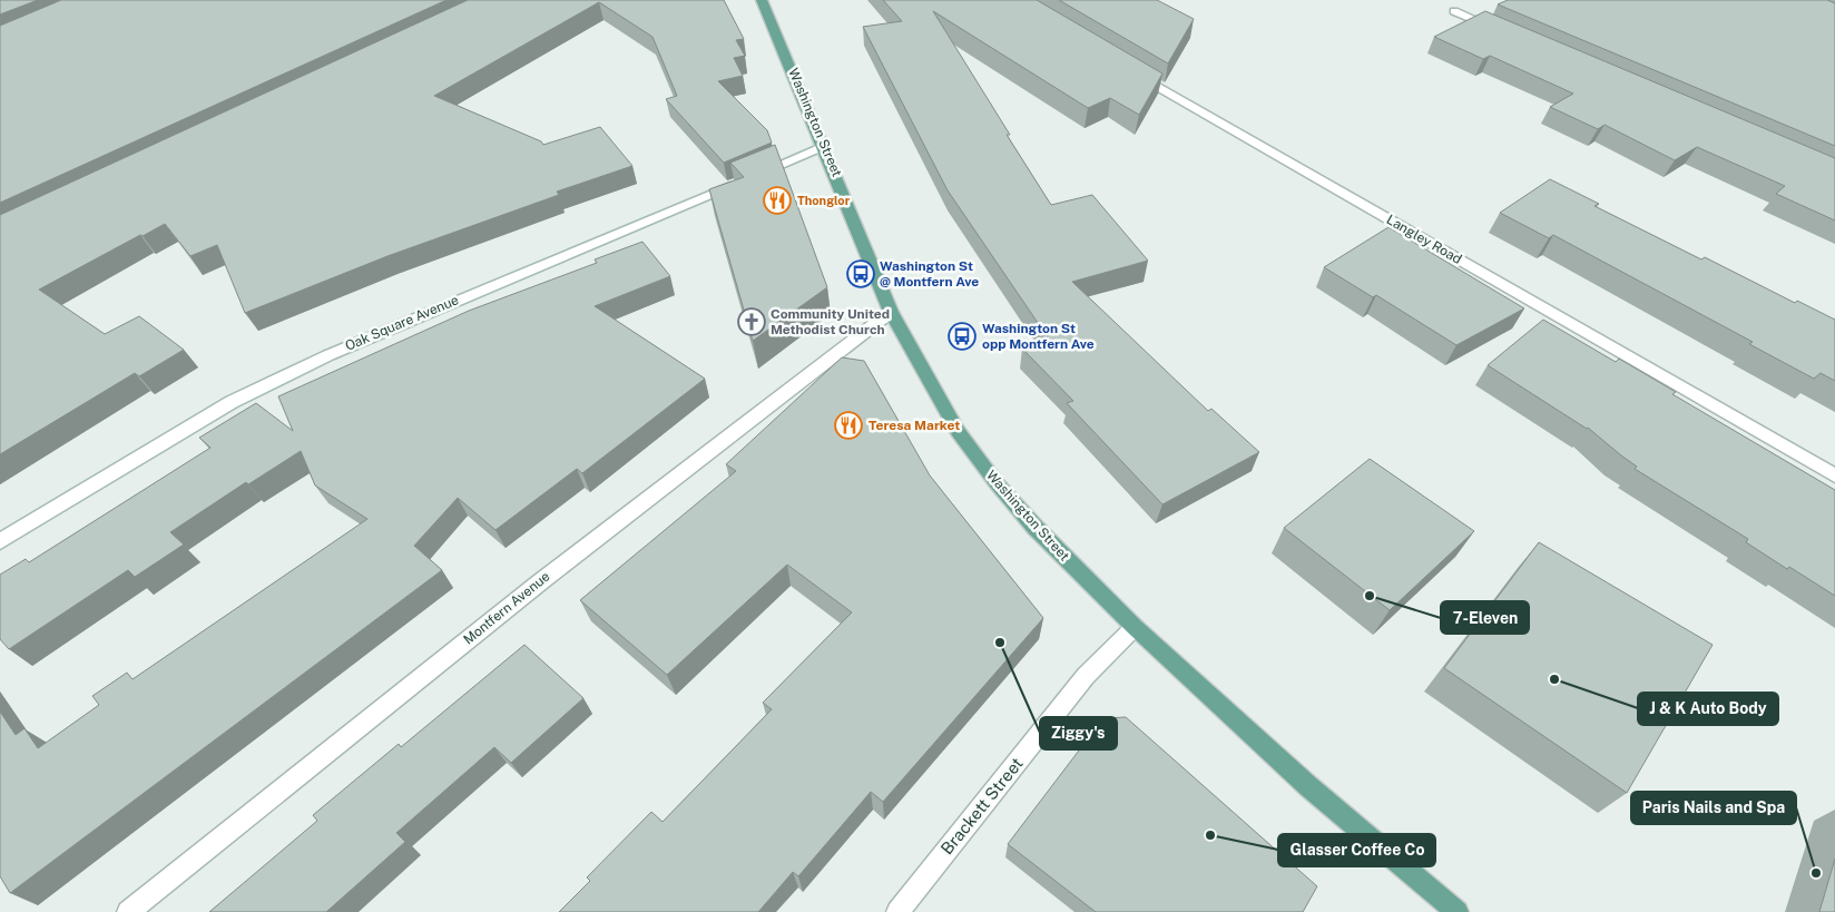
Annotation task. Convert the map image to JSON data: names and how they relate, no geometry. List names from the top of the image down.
{
  "streets": {
    "main road": ["Washington Street"],
    "street": [
      "Langley Road",
      "Oak Square Avenue",
      "Montfern Avenue",
      "Brackett Street"
    ]
  },
  "crossings": [
    ["Washington Street", "Oak Square Avenue"],
    ["Washington Street", "Montfern Avenue"],
    ["Washington Street", "Brackett Street"]
  ],
  "places": {
    "restaurant": ["Thonglor", "Teresa Market"],
    "bus stop": ["Washington St @ Montfern Ave", "Washington St opp Montfern Ave"],
    "church": ["Community United Methodist Church"],
    "other": [
      "7-Eleven",
      "Ziggy's",
      "J & K Auto Body",
      "Glasser Coffee Co",
      "Paris Nails and Spa"
    ]
  }
}
